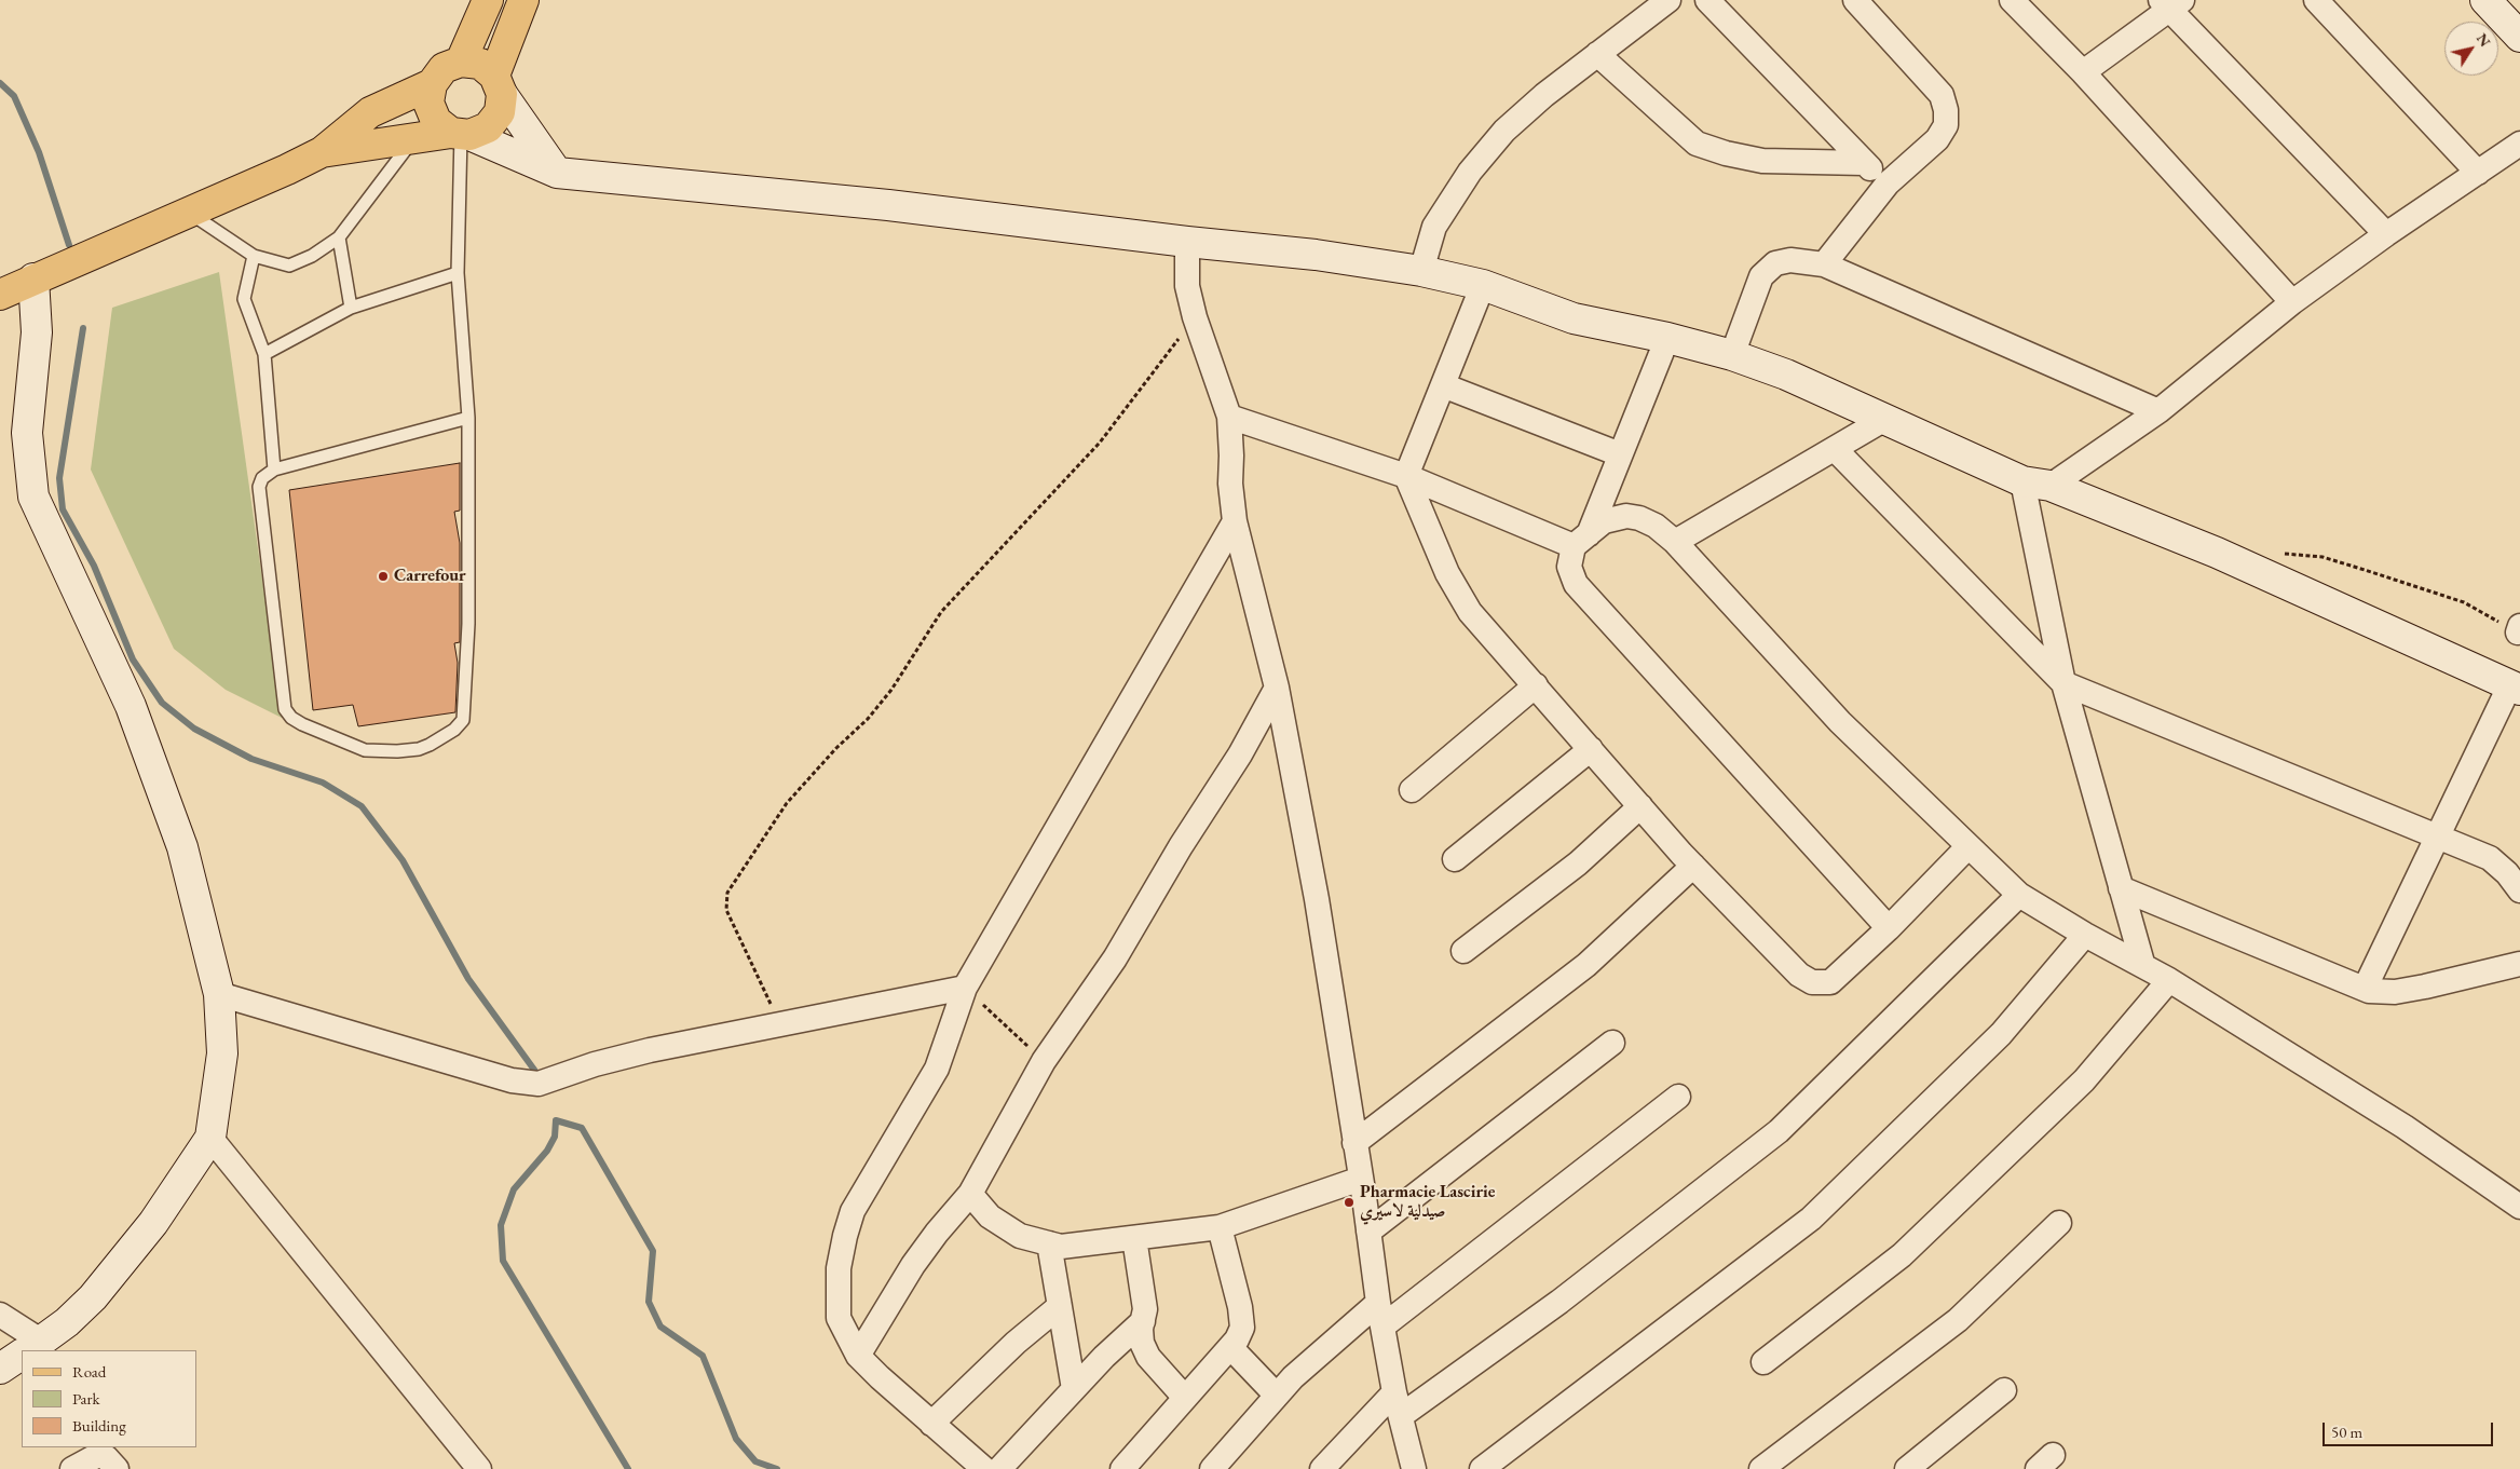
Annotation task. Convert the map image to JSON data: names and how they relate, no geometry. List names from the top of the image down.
{
  "places": ["Carrefour", "Pharmacie Lascirie صيدلية لاسيري"],
  "legend": ["Road", "Park", "Building"],
  "scale_bar": "50 m",
  "north": "top right"
}
